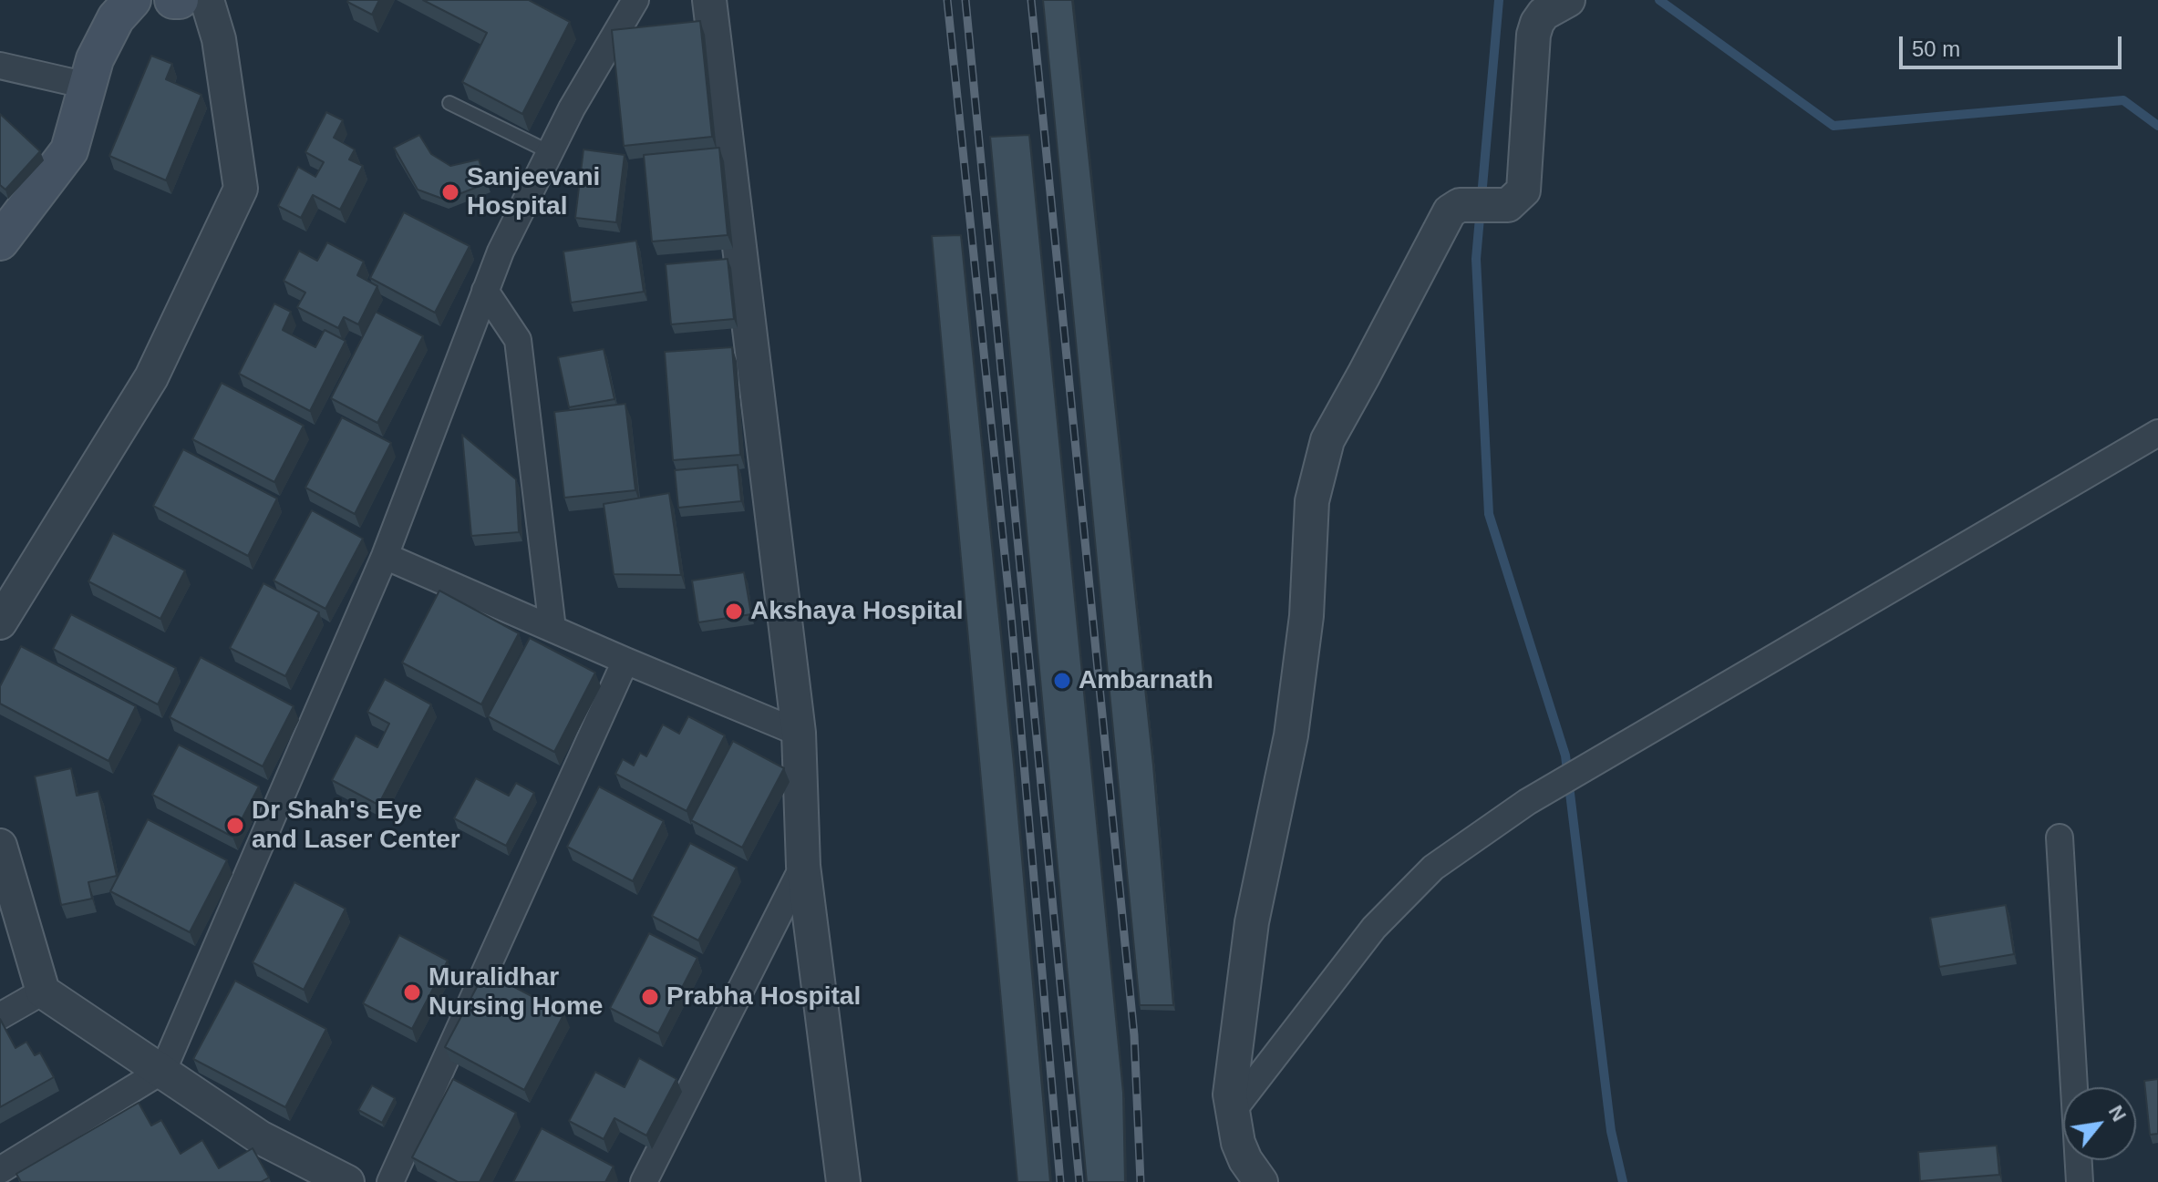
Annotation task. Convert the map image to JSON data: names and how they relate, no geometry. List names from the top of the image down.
{
  "places": [
    "Sanjeevani Hospital",
    "Akshaya Hospital",
    "Ambarnath",
    "Dr Shah's Eye and Laser Center",
    "Muralidhar Nursing Home",
    "Prabha Hospital"
  ],
  "scale_bar": "50 m",
  "north": "top right"
}
